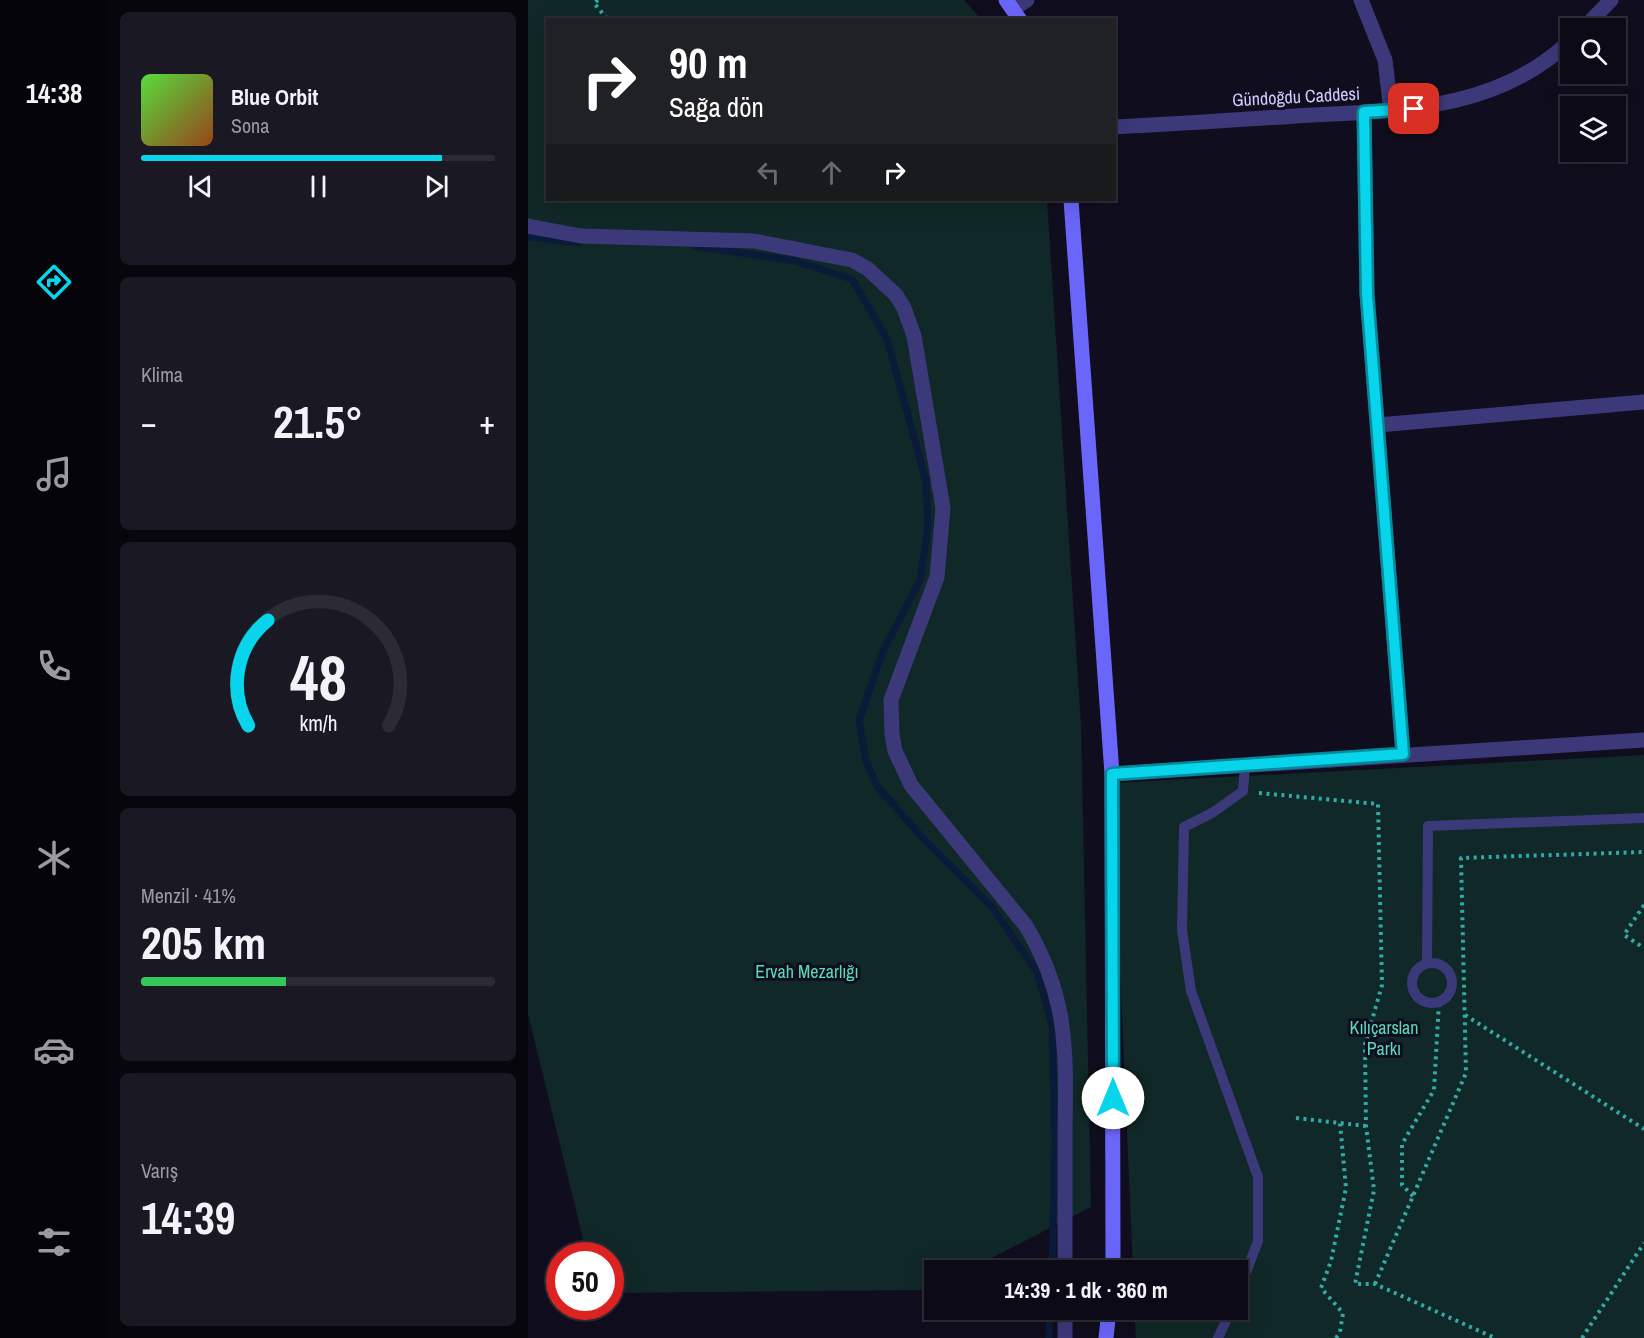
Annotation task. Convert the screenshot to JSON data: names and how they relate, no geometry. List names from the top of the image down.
{
  "streets": {
    "street": ["Gündoğdu Caddesi"]
  },
  "parks": ["Ervah Mezarlığı", "Kılıçarslan Parkı"],
  "page": {
    "tabs": "14:38",
    "turn": ["90 m", "Sağa dön"],
    "song": ["Blue Orbit", "Sona"],
    "tile": [
      "Klima",
      ["Menzil · 41%", "205 km"],
      ["Varış", "14:39"]
    ],
    "heat": ["−", "21.5°", "+"],
    "limit": "50",
    "trip": "14:39 · 1 dk · 360 m",
    "gauge": ["48", "km/h"]
  }
}
